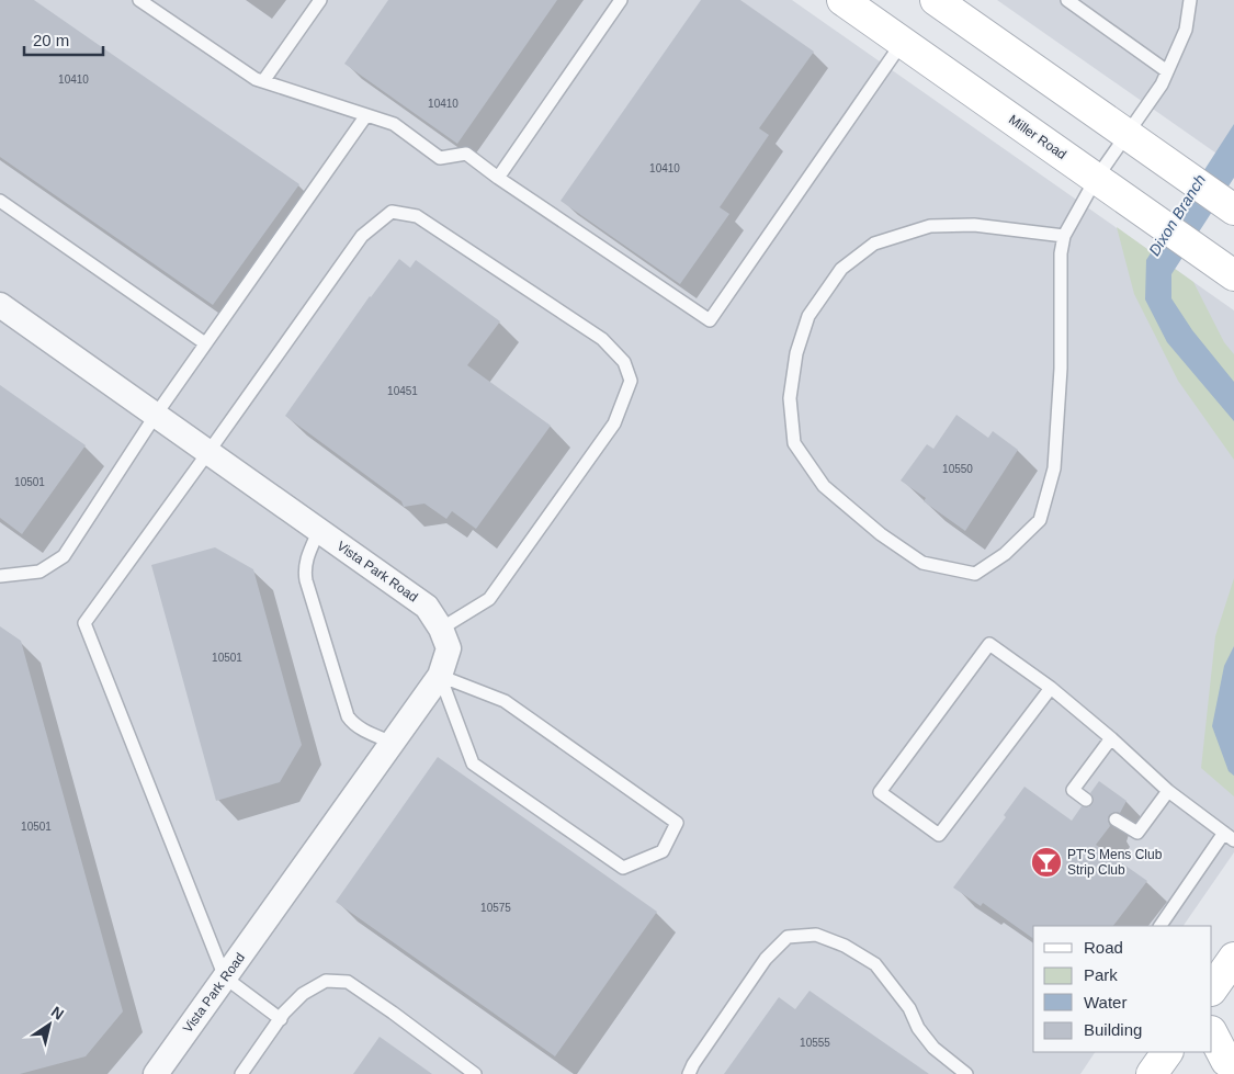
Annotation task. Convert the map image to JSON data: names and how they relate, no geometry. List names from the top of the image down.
{
  "streets": {
    "main road": ["Miller Road"],
    "street": ["Vista Park Road"]
  },
  "water": ["Dixon Branch"],
  "places": {
    "bar": ["PT'S Mens Club Strip Club"]
  },
  "house_numbers": [
    "10410",
    "10410",
    "10410",
    "10451",
    "10550",
    "10501",
    "10501",
    "10501",
    "10575",
    "10555"
  ],
  "legend": [
    "Road",
    "Park",
    "Water",
    "Building"
  ],
  "scale_bar": "20 m",
  "north": "top right"
}
